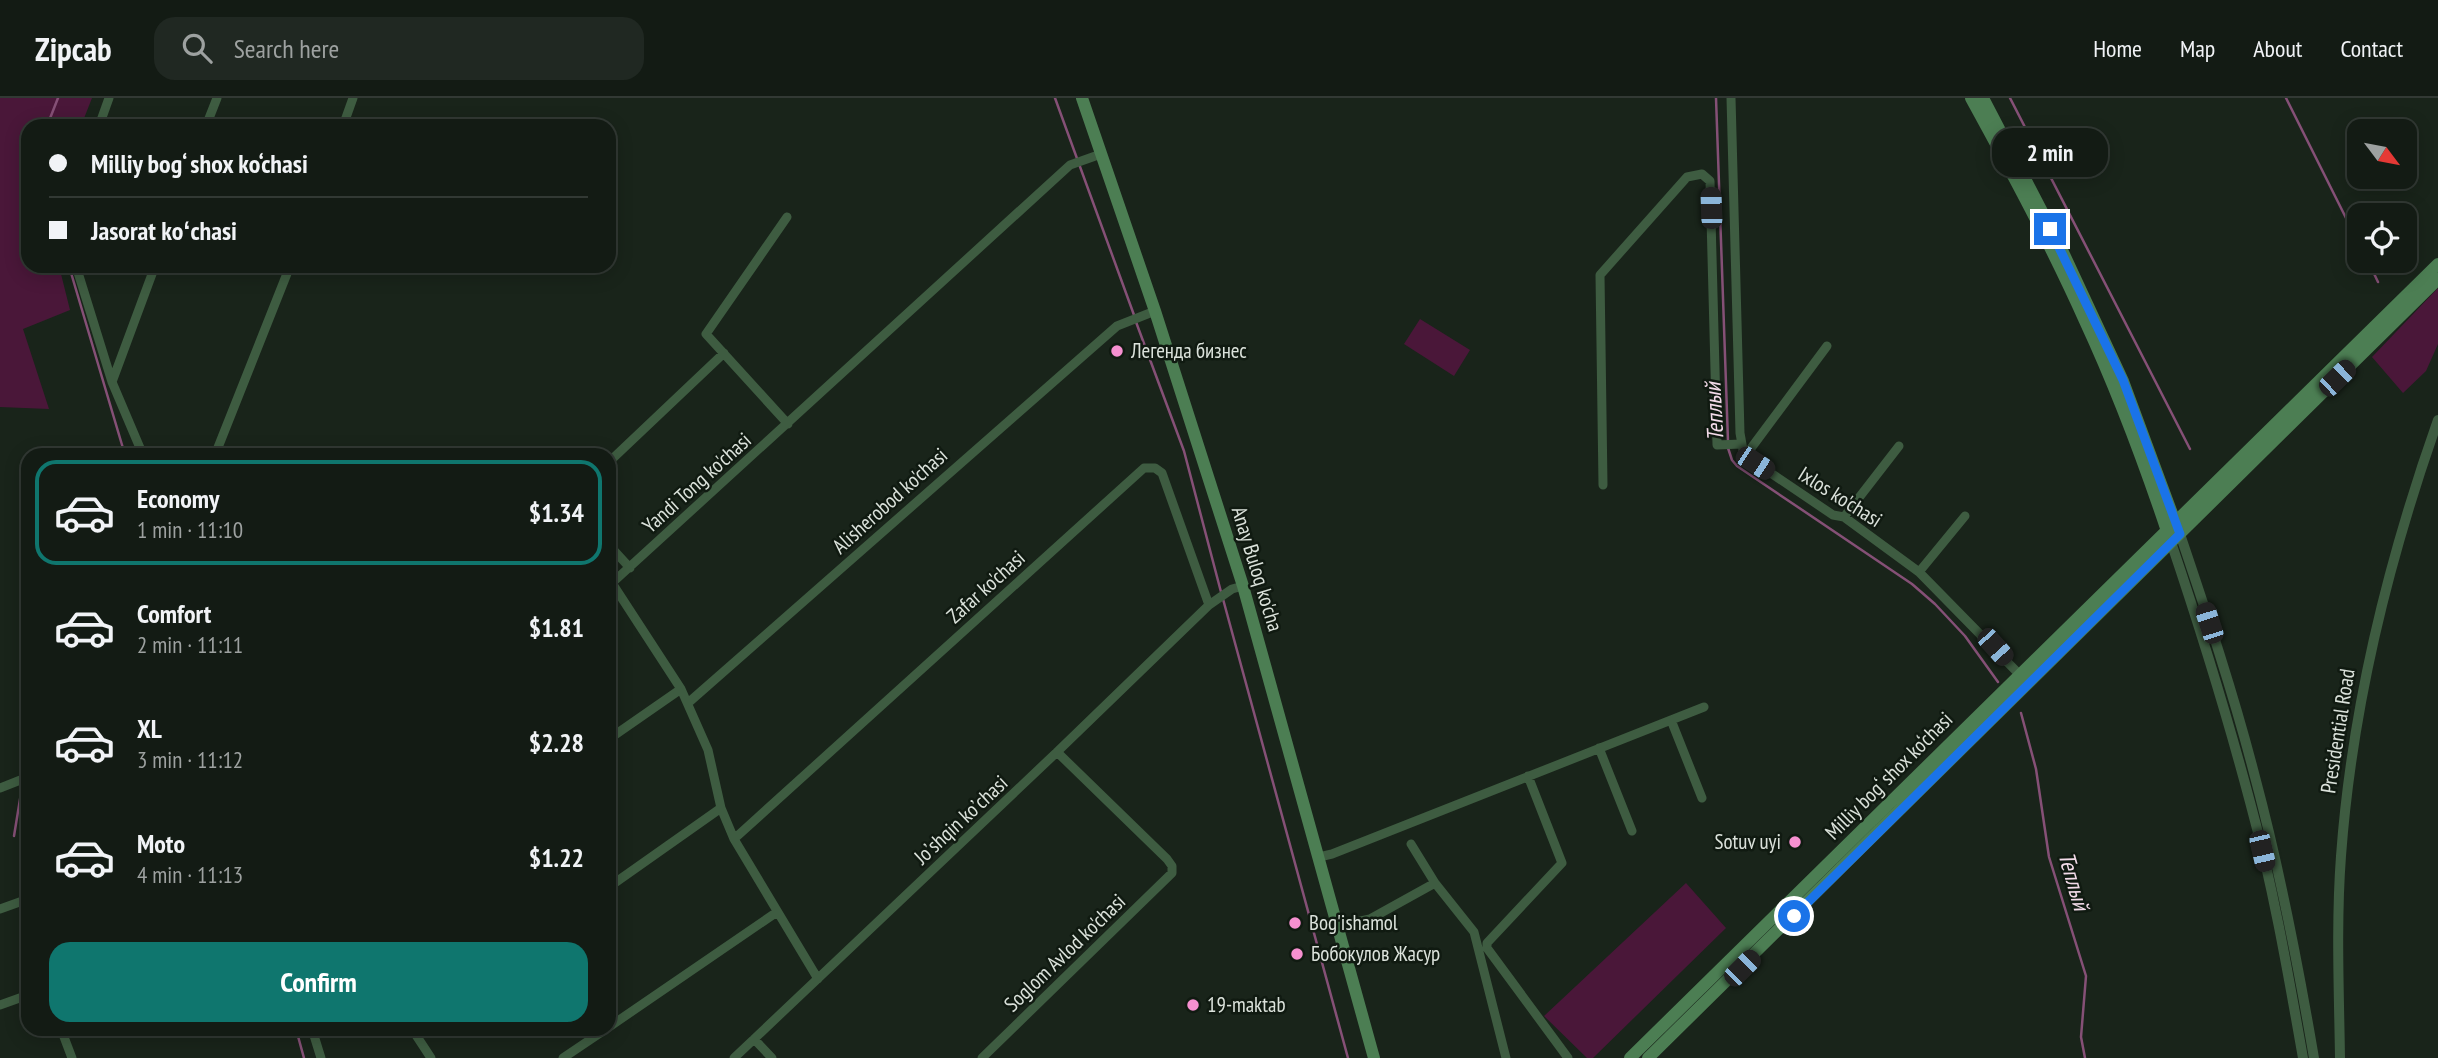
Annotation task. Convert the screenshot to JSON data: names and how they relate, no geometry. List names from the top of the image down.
{
  "streets": {
    "main road": ["Anay Buloq ko'cha", "Milliy bog‘ shox ko‘chasi"],
    "street": [
      "Yandi Tong ko'chasi",
      "Ixlos ko'chasi",
      "Alisherobod ko'chasi",
      "Zafar ko'chasi",
      "Presidential Road",
      "Joʼshqin koʼchasi",
      "Soglom Avlod ko'chasi"
    ]
  },
  "crossings": [
    ["Yandi Tong ko'chasi", "Alisherobod ko'chasi"],
    ["Yandi Tong ko'chasi", "Anay Buloq ko'cha"],
    ["Yandi Tong ko'chasi", "Zafar ko'chasi"],
    ["Yandi Tong ko'chasi", "Joʼshqin koʼchasi"],
    ["Ixlos ko'chasi", "Milliy bog‘ shox ko‘chasi"],
    ["Alisherobod ko'chasi", "Anay Buloq ko'cha"],
    ["Anay Buloq ko'cha", "Joʼshqin koʼchasi"],
    ["Zafar ko'chasi", "Joʼshqin koʼchasi"],
    ["Joʼshqin koʼchasi", "Soglom Avlod ko'chasi"]
  ],
  "water": ["Теплый"],
  "places": [
    "Легенда бизнес",
    "Sotuv uyi",
    "Bog'ishamol",
    "Бобокулов Жасур",
    "19-maktab"
  ],
  "north": "bottom right",
  "page": {
    "header": "Zipcab",
    "search": "Search here",
    "nav": [
      "Home",
      "Map",
      "About",
      "Contact"
    ],
    "banner": ["Milliy bog‘ shox ko‘chasi", "Jasorat koʻchasi"],
    "bubble": "2 min",
    "list": [
      {
        "name": "Economy",
        "note": "1 min · 11:10",
        "value": "$1.34"
      },
      {
        "name": "Comfort",
        "note": "2 min · 11:11",
        "value": "$1.81"
      },
      {
        "name": "XL",
        "note": "3 min · 11:12",
        "value": "$2.28"
      },
      {
        "name": "Moto",
        "note": "4 min · 11:13",
        "value": "$1.22"
      }
    ],
    "buttons": "Confirm"
  }
}
